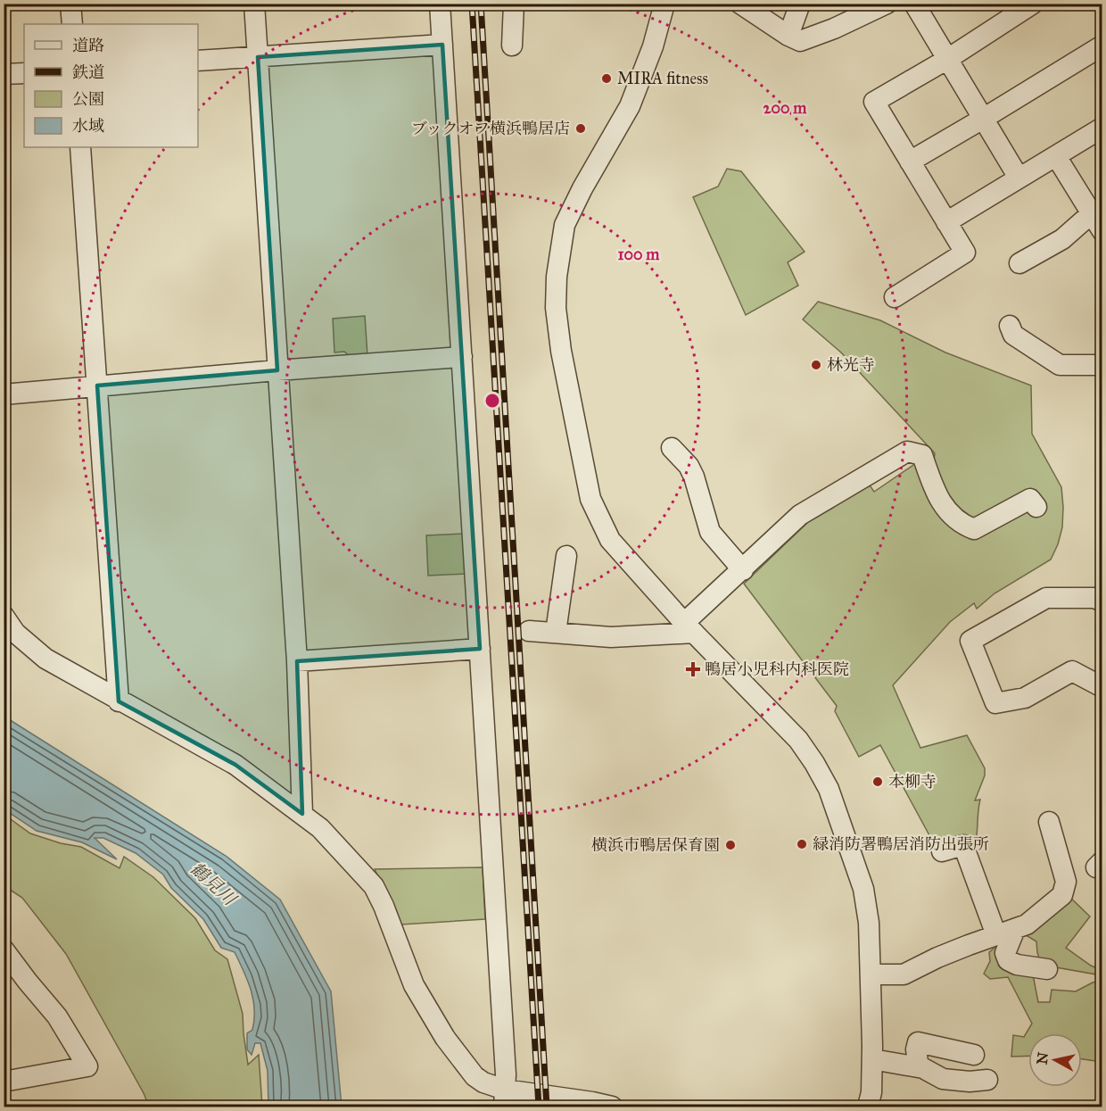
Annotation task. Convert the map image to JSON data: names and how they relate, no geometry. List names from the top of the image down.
{
  "water": ["鶴見川"],
  "places": {
    "other": [
      "MIRA fitness",
      "ブックオフ横浜鴨居店",
      "林光寺",
      "本柳寺",
      "緑消防署鴨居消防出張所",
      "横浜市鴨居保育園"
    ],
    "health": ["鴨居小児科内科医院"]
  },
  "legend": [
    "道路",
    "鉄道",
    "公園",
    "水域"
  ],
  "north": "left",
  "rings": ["200 m", "100 m"]
}
